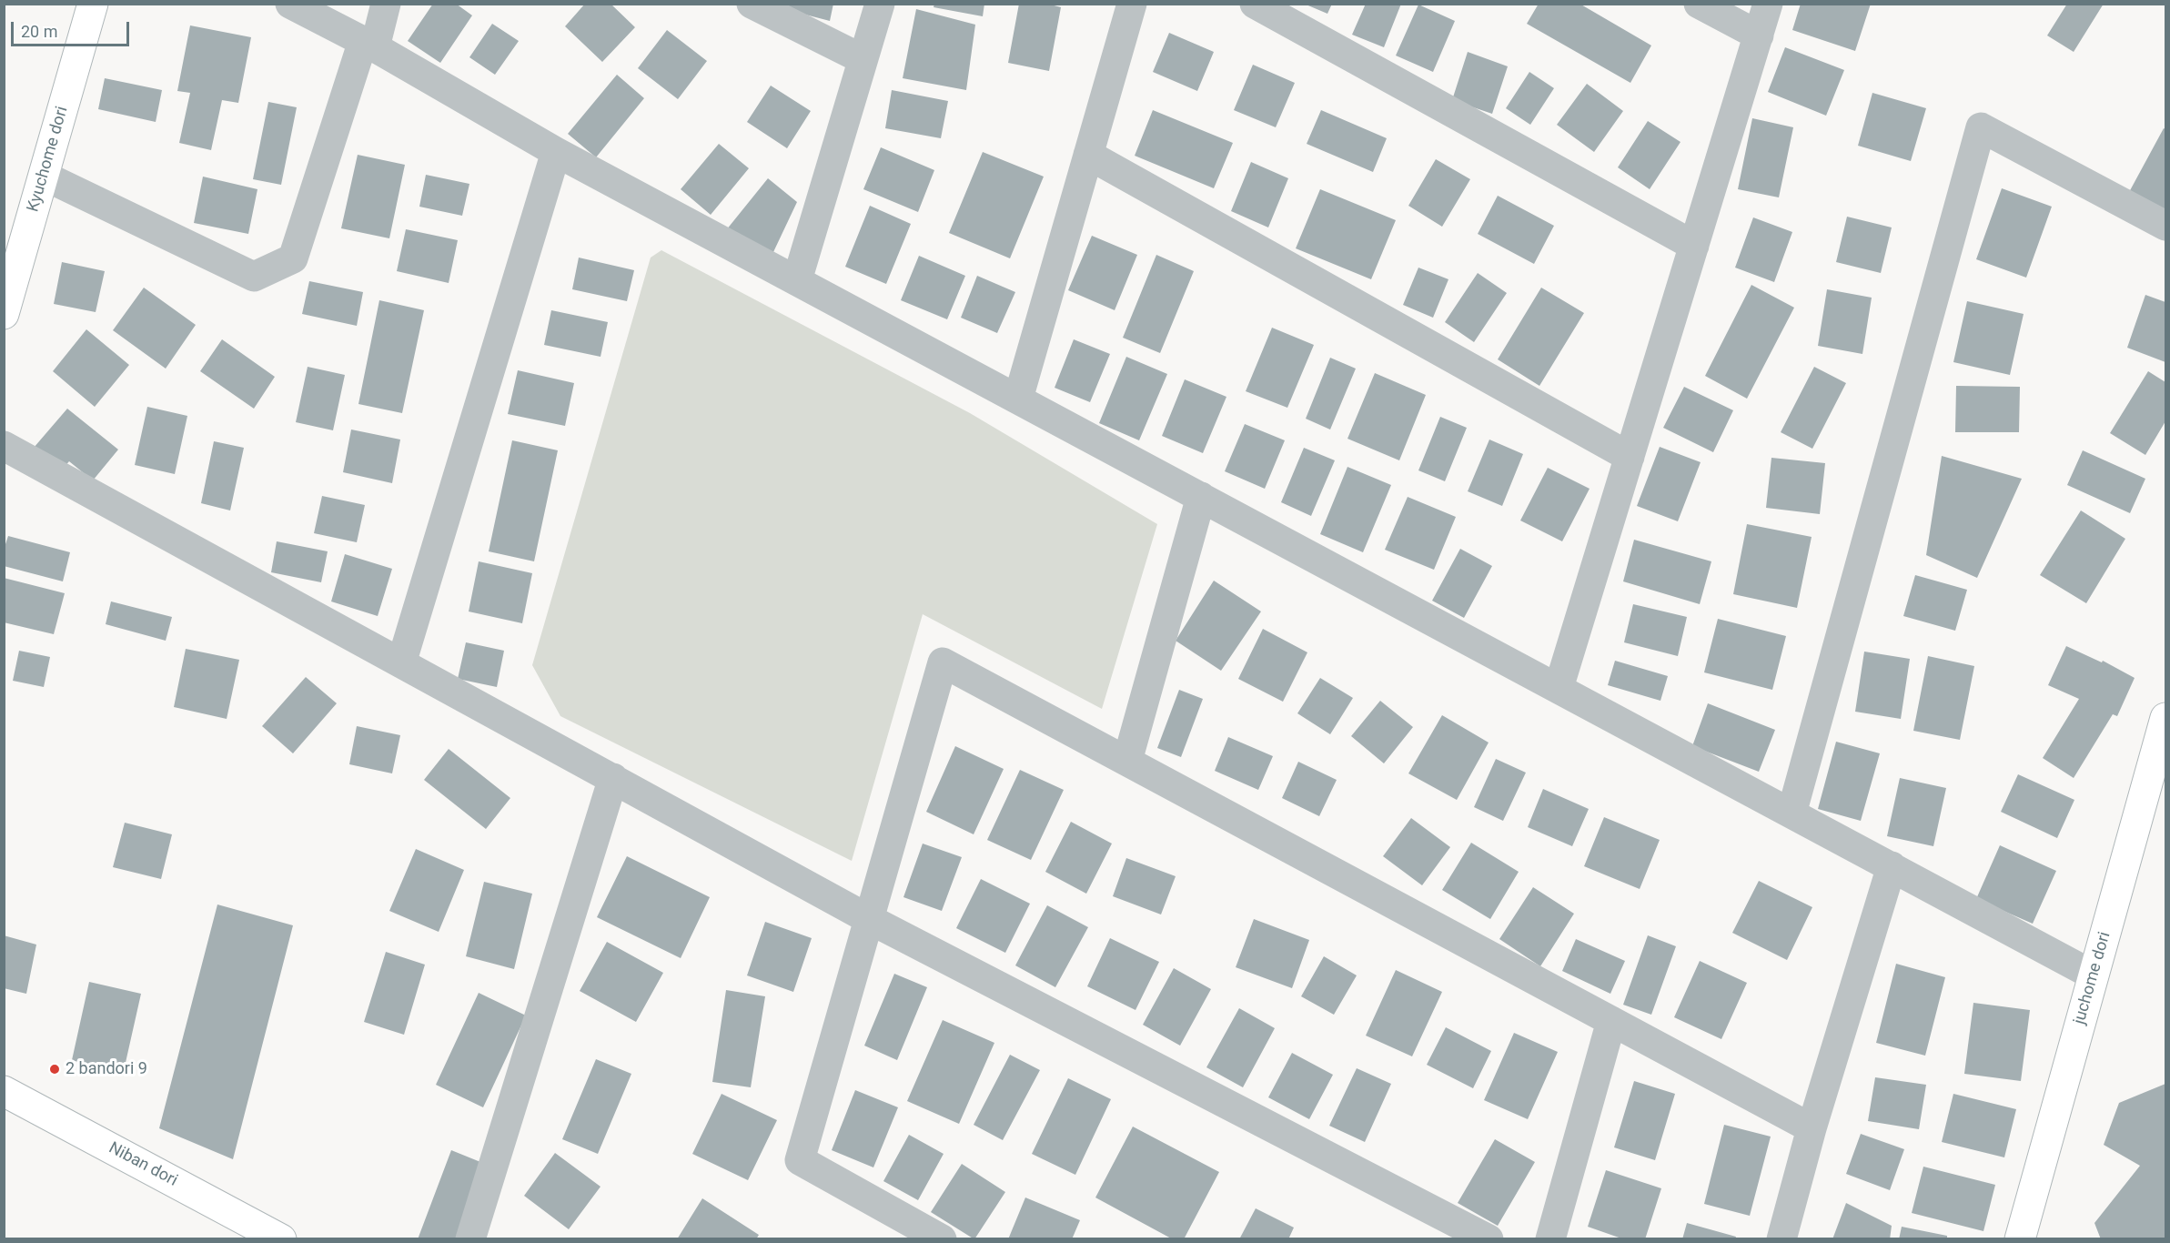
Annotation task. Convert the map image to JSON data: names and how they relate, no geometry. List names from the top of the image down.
{
  "streets": {
    "street": ["Kyuchome dori", "juchome dori", "Niban dori"]
  },
  "places": ["2 bandori 9"],
  "scale_bar": "20 m"
}
